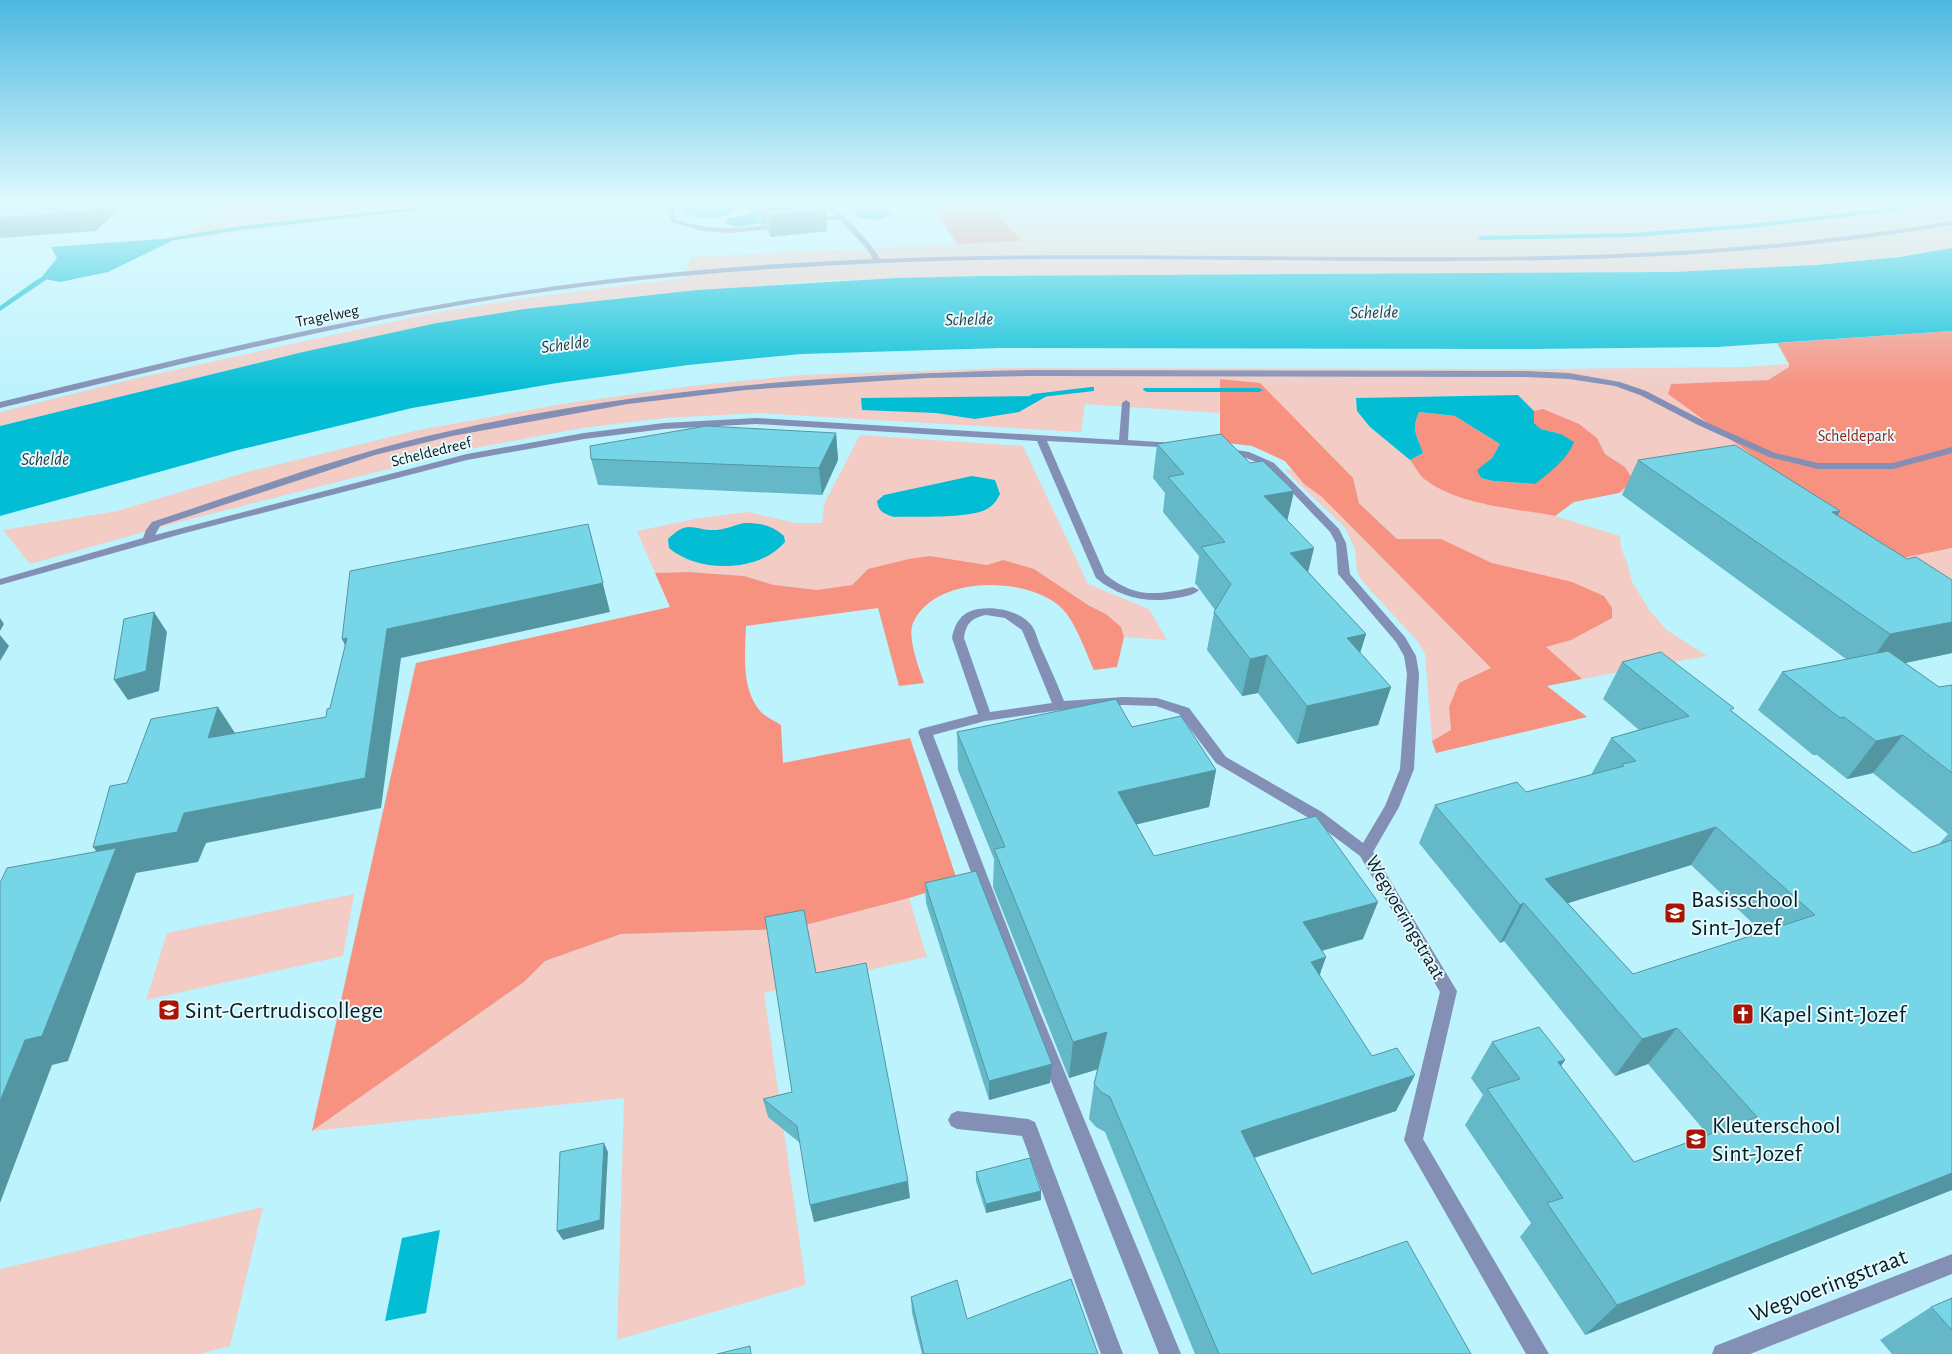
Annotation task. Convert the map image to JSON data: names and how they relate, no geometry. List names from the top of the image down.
{
  "streets": {
    "street": ["Tragelweg", "Scheldedreef", "Wegvoeringstraat"]
  },
  "water": ["Schelde"],
  "parks": ["Scheldepark"],
  "places": {
    "school or university": ["Basisschool Sint-Jozef", "Sint-Gertrudiscollege", "Kleuterschool Sint-Jozef"],
    "church": ["Kapel Sint-Jozef"]
  }
}
